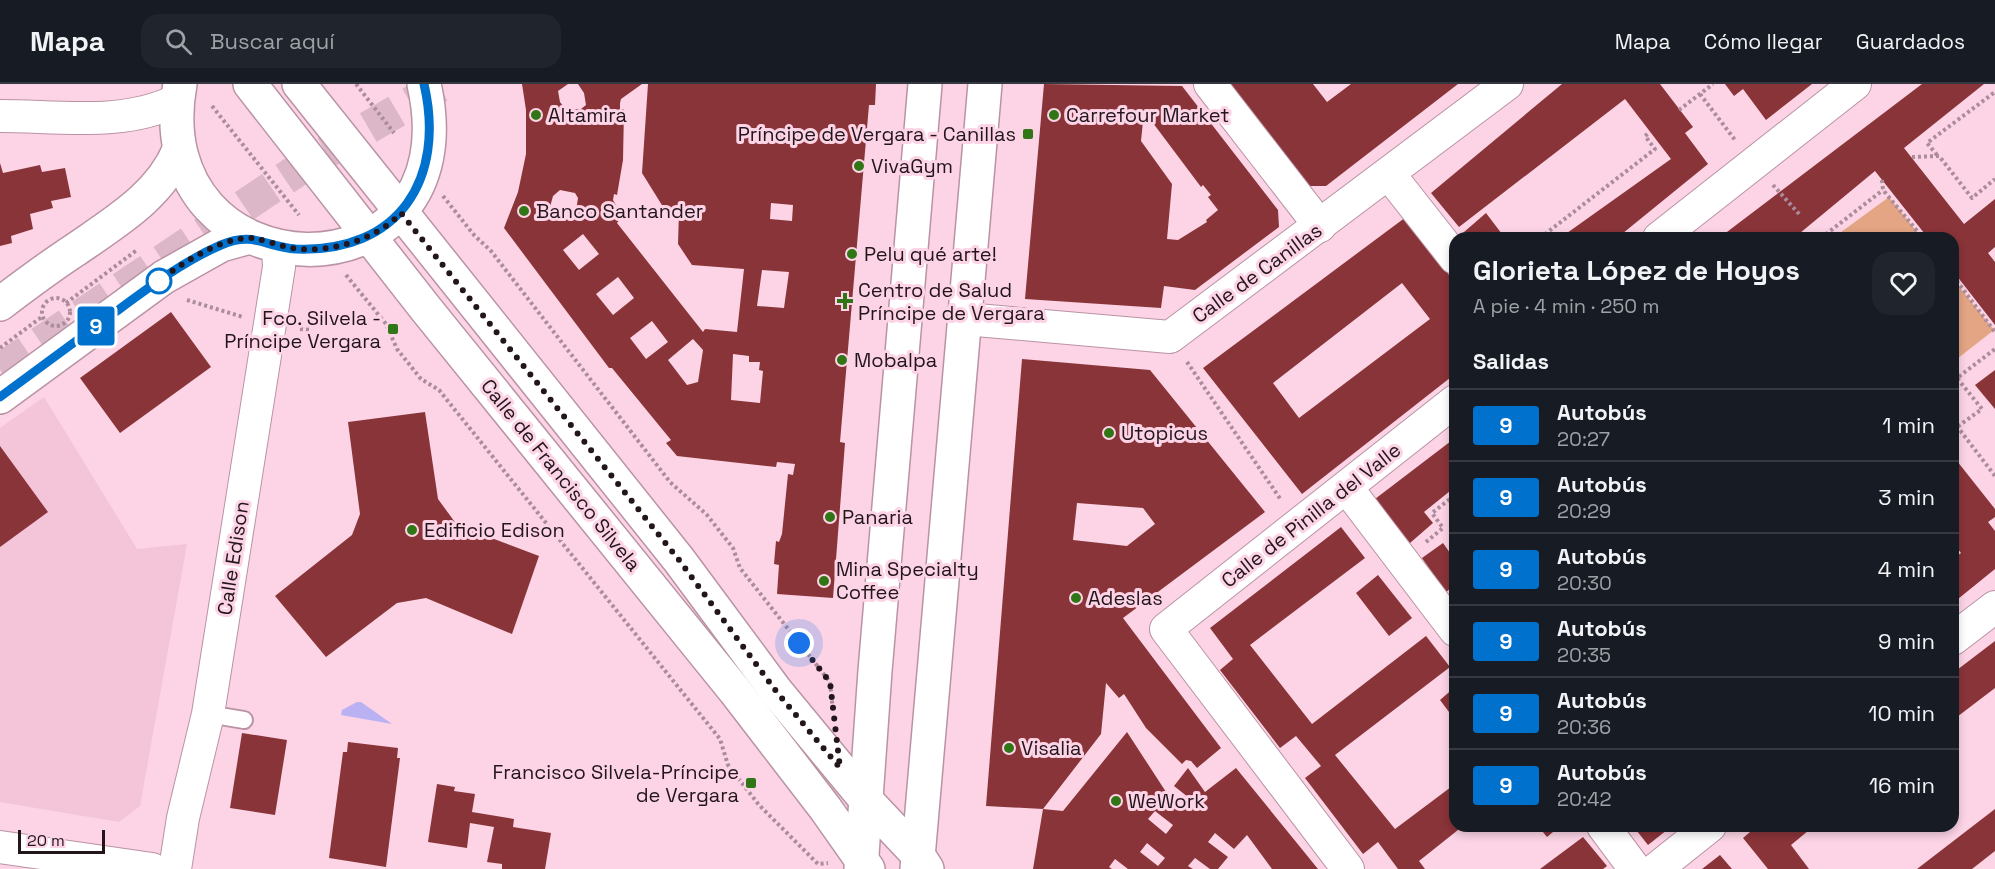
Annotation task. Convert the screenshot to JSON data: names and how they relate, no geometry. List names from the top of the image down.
{
  "streets": {
    "main road": ["Calle de Francisco Silvela"],
    "street": ["Calle de Canillas", "Calle de Pinilla del Valle", "Calle Edison"]
  },
  "places": {
    "other": [
      "Altamira",
      "Carrefour Market",
      "VivaGym",
      "Banco Santander",
      "Pelu qué arte!",
      "Mobalpa",
      "Utopicus",
      "Panaria",
      "Edificio Edison",
      "Mina Specialty Coffee",
      "Adeslas",
      "Visalia",
      "WeWork"
    ],
    "transit": ["Príncipe de Vergara - Canillas", "Fco. Silvela - Príncipe Vergara", "Francisco Silvela-Príncipe de Vergara"],
    "health": ["Centro de Salud Príncipe de Vergara"]
  },
  "lines": ["bus line 9"],
  "scale_bar": "20 m",
  "page": {
    "header": "Mapa",
    "search": "Buscar aquí",
    "nav": ["Mapa", "Cómo llegar", "Guardados"],
    "on_map": "9",
    "heading": [
      ["Glorieta López de Hoyos", "A pie · 4 min · 250 m"],
      "Salidas"
    ],
    "list": [
      {
        "mark": "9",
        "name": "Autobús",
        "note": "20:27",
        "value": "1 min"
      },
      {
        "mark": "9",
        "name": "Autobús",
        "note": "20:29",
        "value": "3 min"
      },
      {
        "mark": "9",
        "name": "Autobús",
        "note": "20:30",
        "value": "4 min"
      },
      {
        "mark": "9",
        "name": "Autobús",
        "note": "20:35",
        "value": "9 min"
      },
      {
        "mark": "9",
        "name": "Autobús",
        "note": "20:36",
        "value": "10 min"
      },
      {
        "mark": "9",
        "name": "Autobús",
        "note": "20:42",
        "value": "16 min"
      }
    ],
    "scale": "20 m"
  }
}
